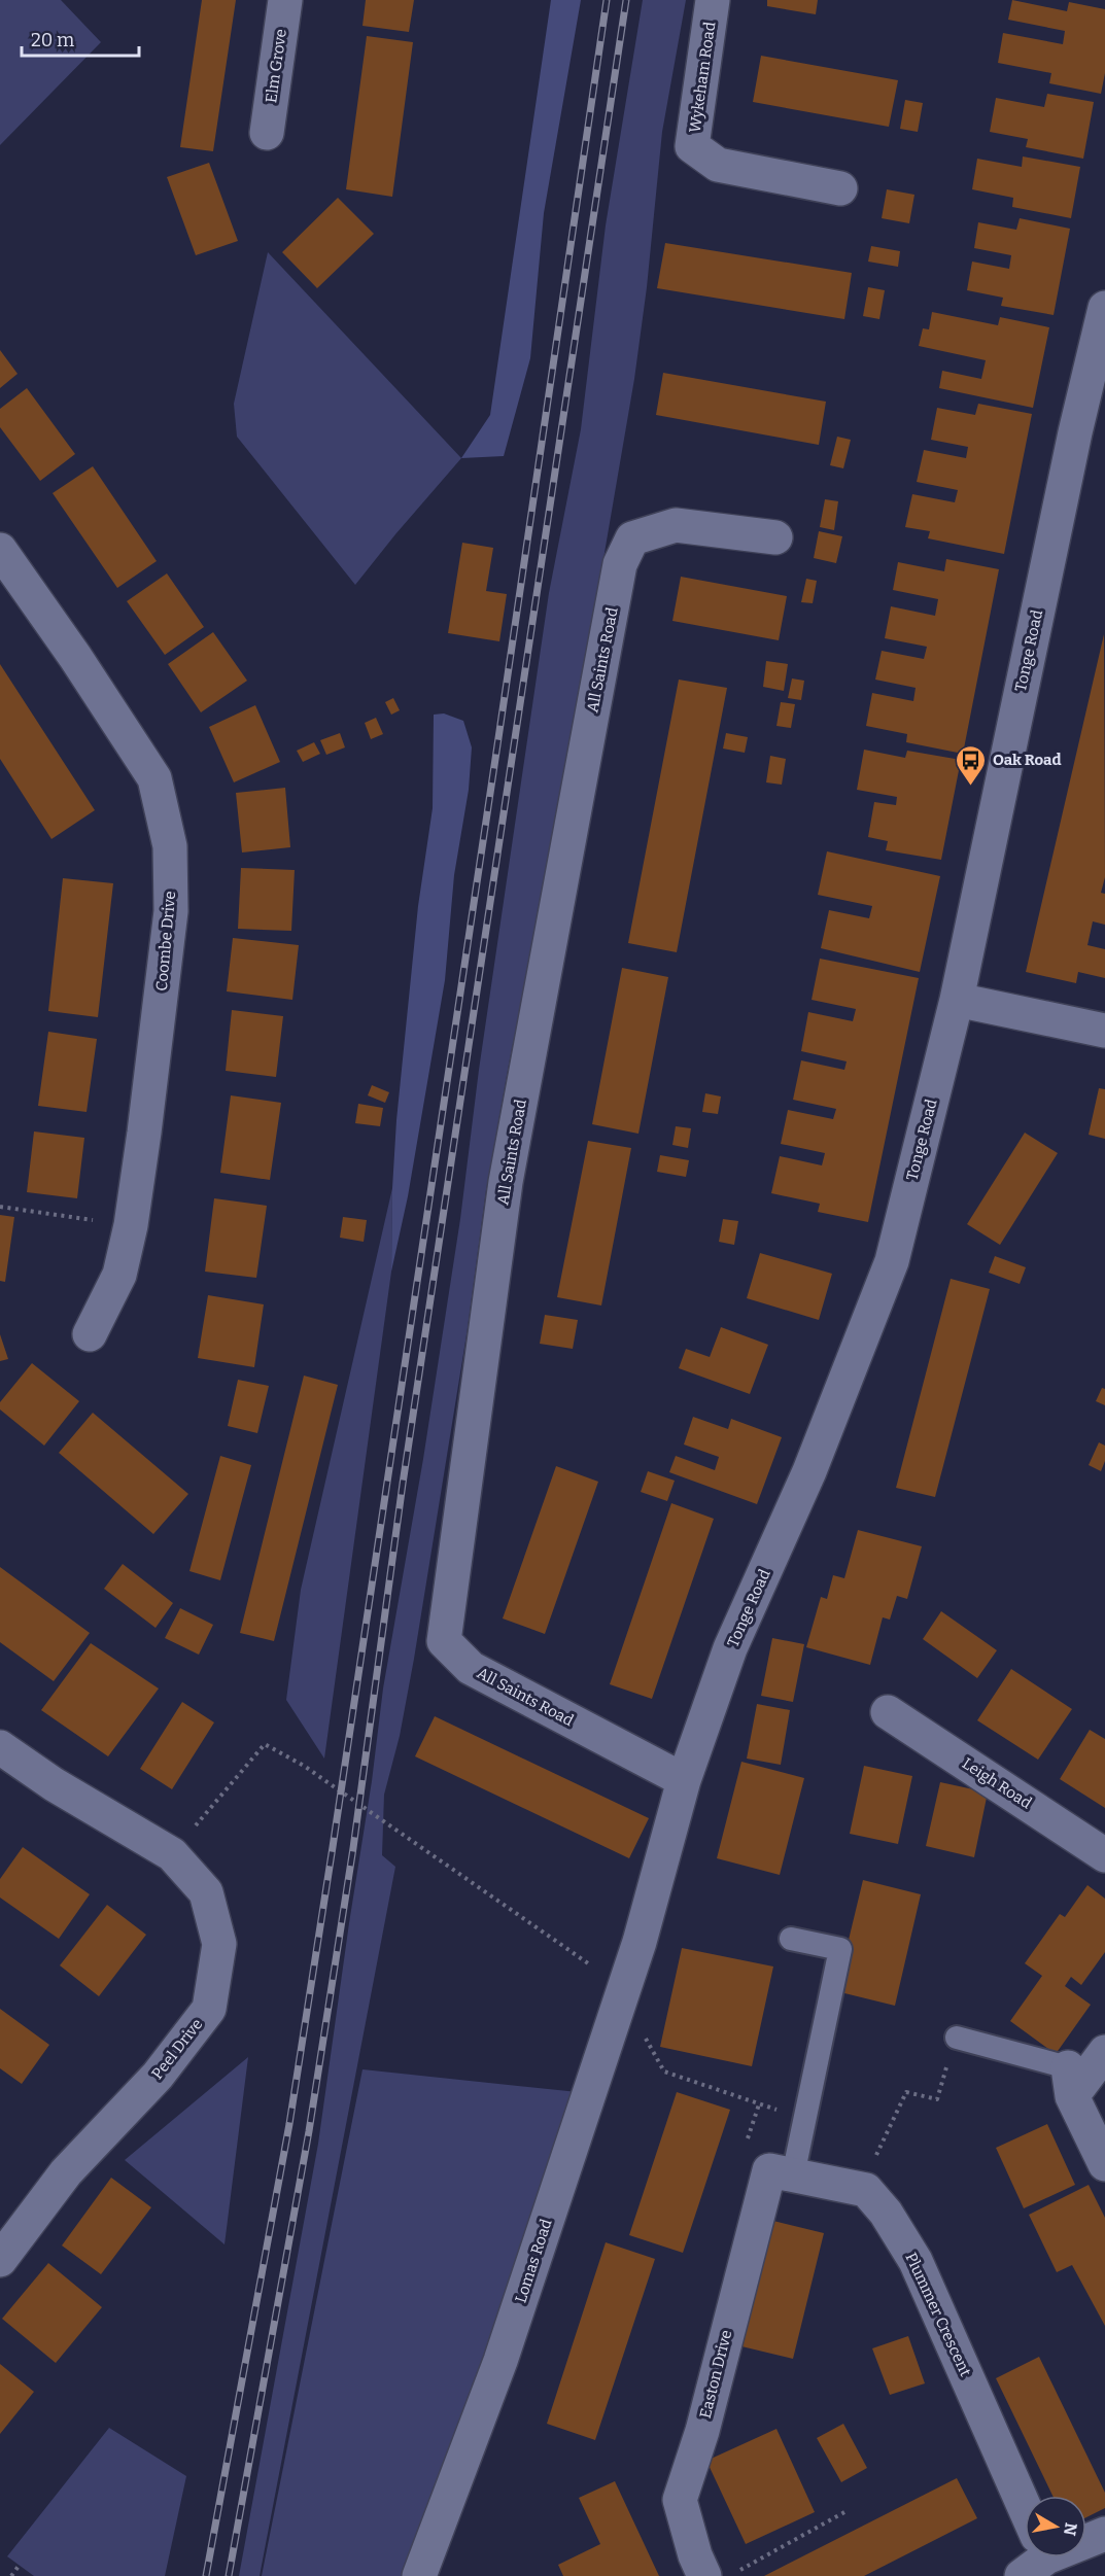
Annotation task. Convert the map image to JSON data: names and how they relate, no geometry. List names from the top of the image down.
{
  "streets": {
    "street": [
      "Elm Grove",
      "Wykeham Road",
      "Tonge Road",
      "All Saints Road",
      "Coombe Drive",
      "Leigh Road",
      "Peel Drive",
      "Lomas Road",
      "Plummer Crescent",
      "Easton Drive"
    ]
  },
  "crossings": [
    ["Tonge Road", "All Saints Road"],
    ["Tonge Road", "Lomas Road"]
  ],
  "places": {
    "bus stop": ["Oak Road"]
  },
  "scale_bar": "20 m",
  "north": "right"
}
